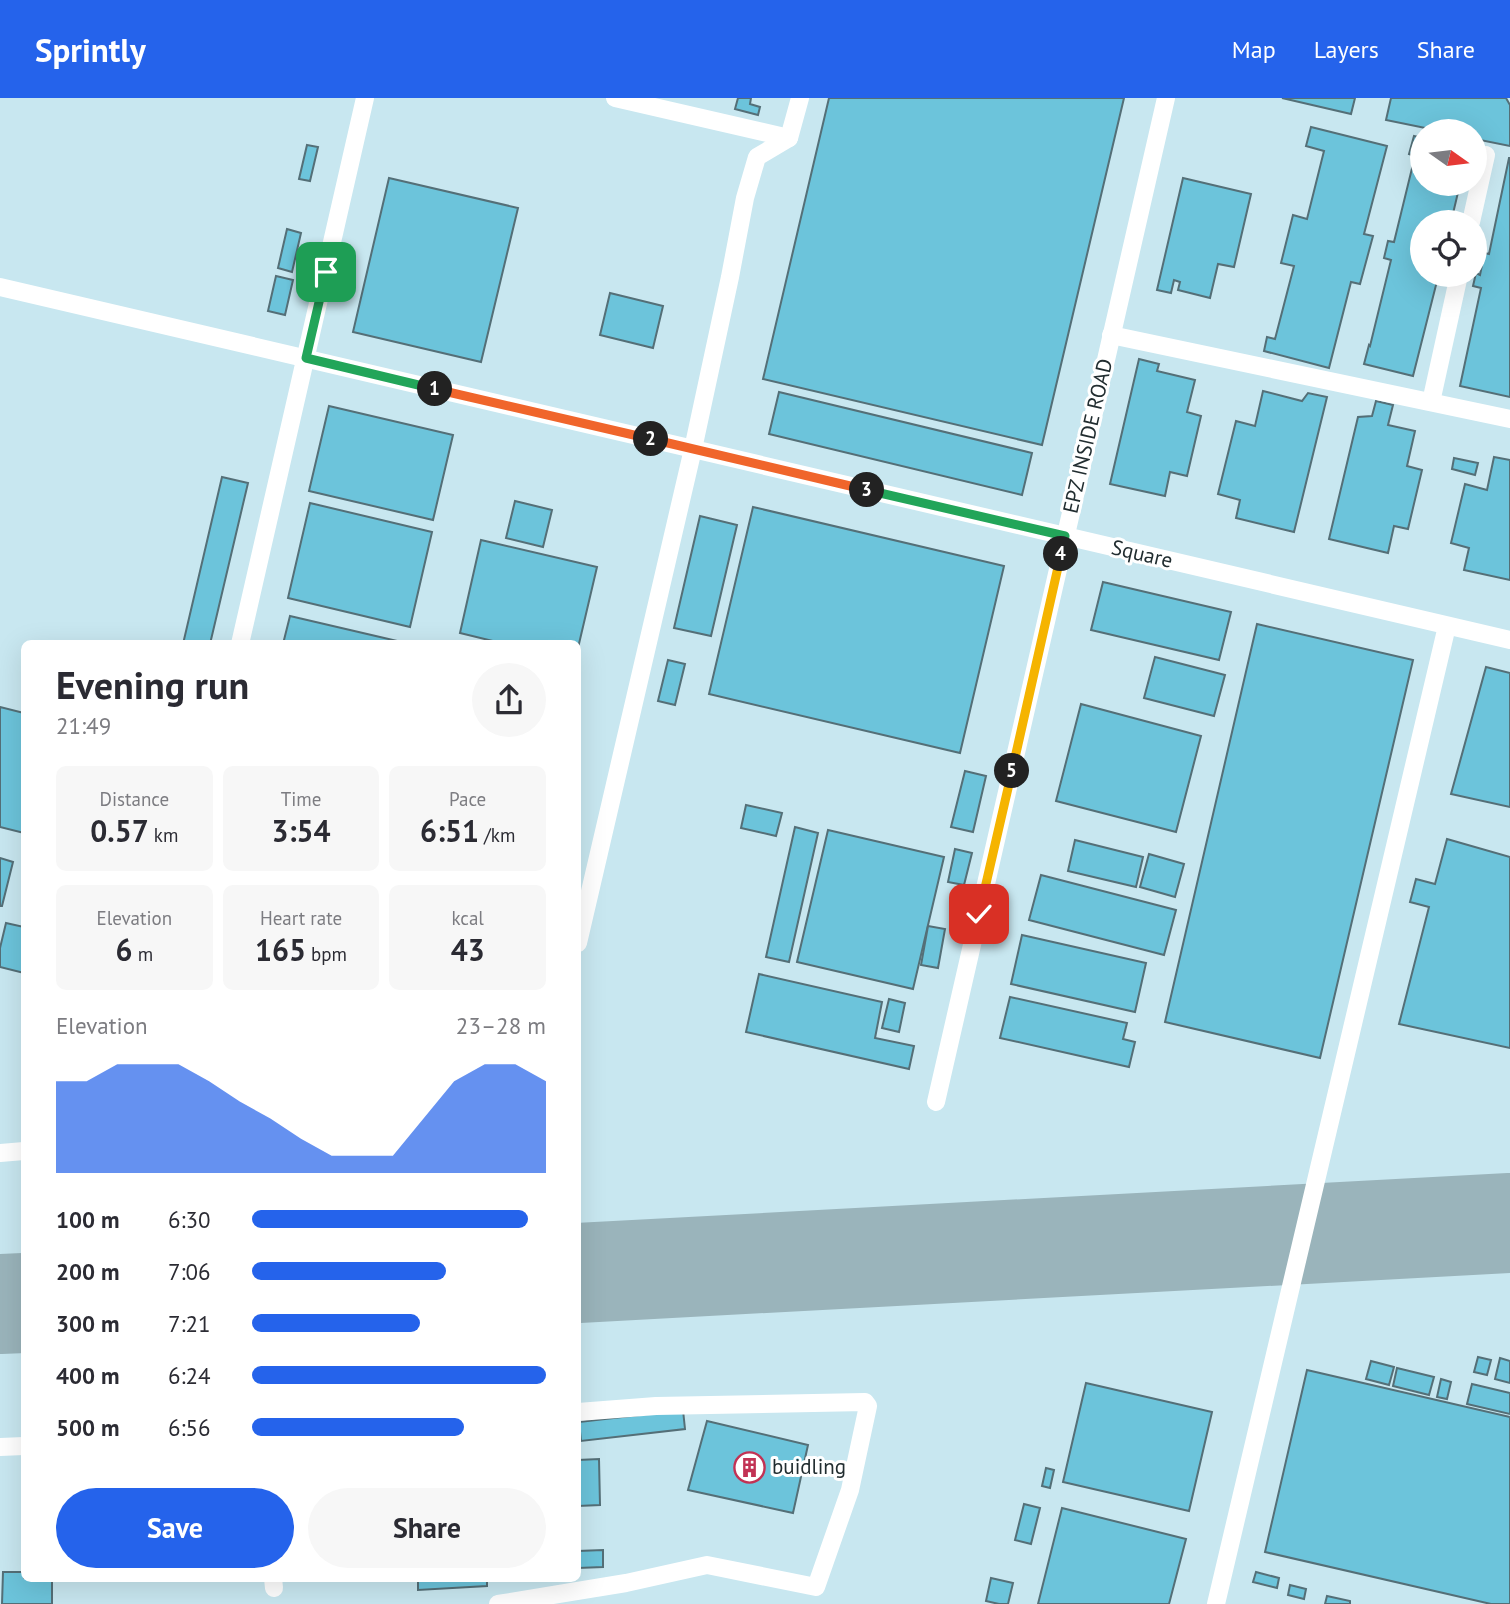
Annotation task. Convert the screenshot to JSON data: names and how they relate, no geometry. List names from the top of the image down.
{
  "streets": {
    "lane": ["EPZ INSIDE ROAD", "Square"]
  },
  "crossings": [
    ["EPZ INSIDE ROAD", "Square"]
  ],
  "places": {
    "building": ["buidling"]
  },
  "north": "right",
  "page": {
    "header": "Sprintly",
    "nav": ["Map", "Layers", "Share"],
    "pins": [
      "1",
      "2",
      "3",
      "4",
      "5"
    ],
    "heading": ["Evening run", "21:49"],
    "stats": [
      ["Distance", "0.57 km"],
      ["Time", "3:54"],
      ["Pace", "6:51 /km"],
      ["Elevation", "6 m"],
      ["Heart rate", "165 bpm"],
      ["kcal", "43"]
    ],
    "chart": ["Elevation", "23–28 m"],
    "list": [
      {
        "name": "100 m",
        "note": "6:30"
      },
      {
        "name": "200 m",
        "note": "7:06"
      },
      {
        "name": "300 m",
        "note": "7:21"
      },
      {
        "name": "400 m",
        "note": "6:24"
      },
      {
        "name": "500 m",
        "note": "6:56"
      }
    ],
    "buttons": ["Save", "Share"]
  }
}
